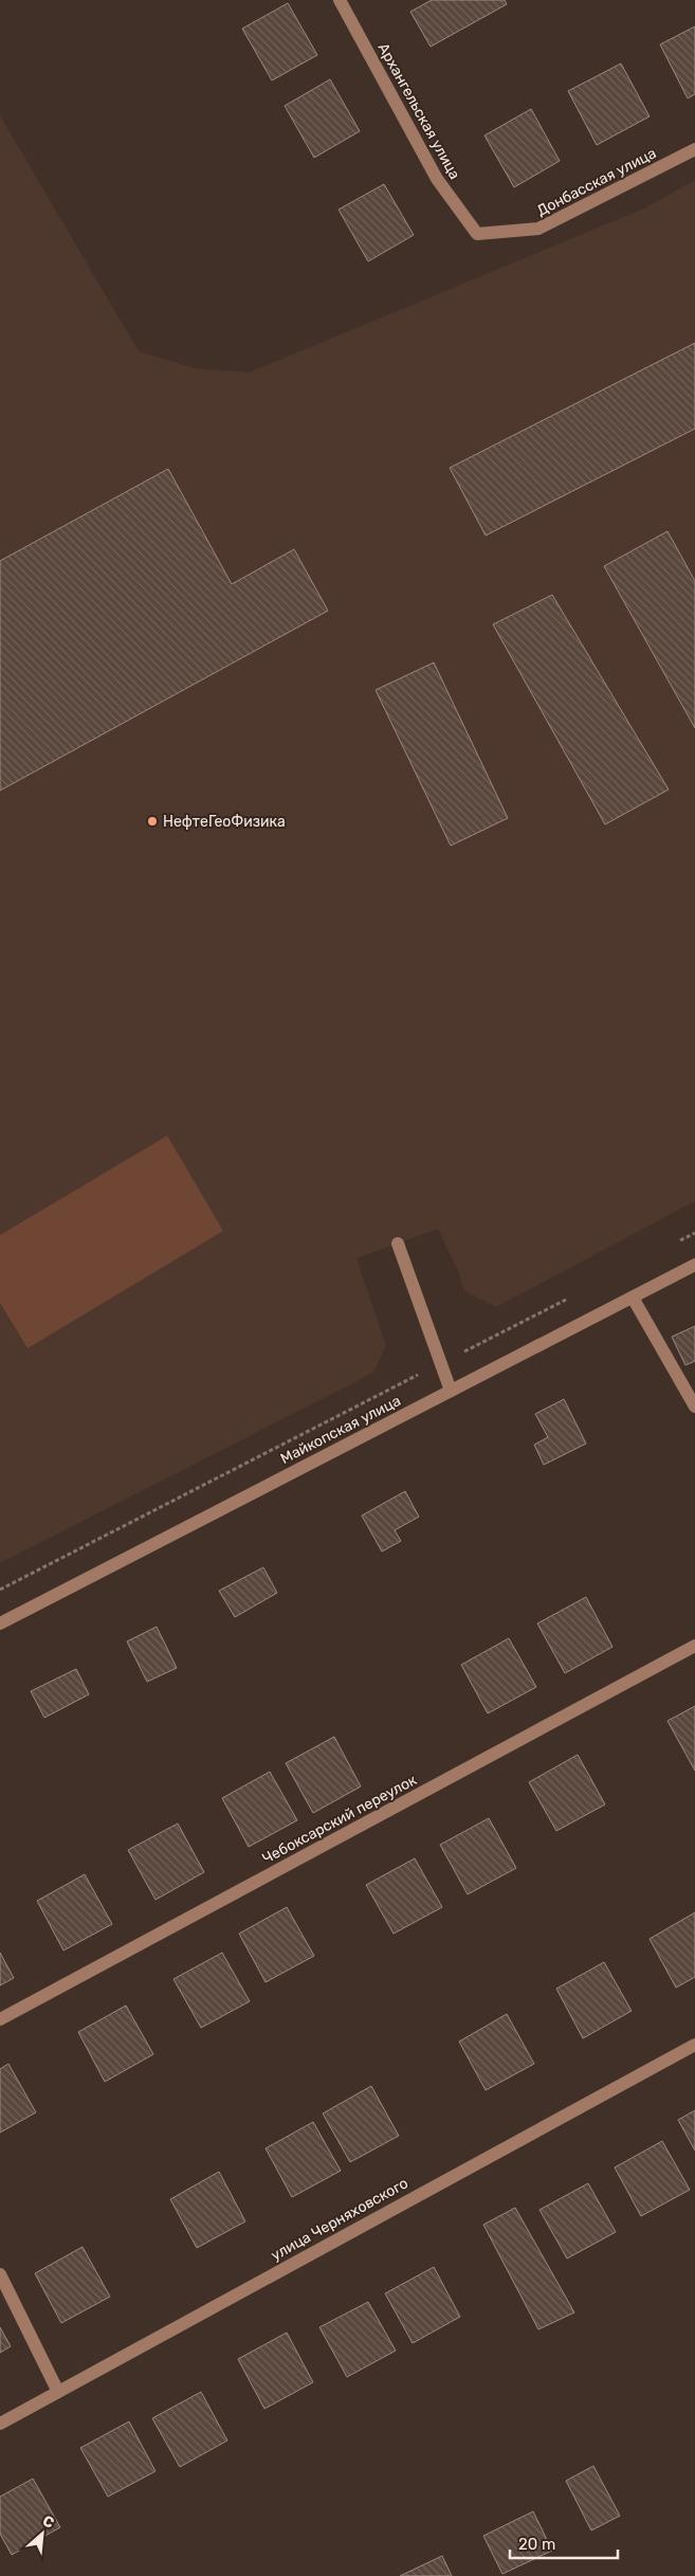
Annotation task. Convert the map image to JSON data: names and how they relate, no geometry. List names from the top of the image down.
{
  "streets": {
    "street": [
      "Архангельская улица",
      "Донбасская улица",
      "Майкопская улица",
      "Чебоксарский переулок",
      "улица Черняховского"
    ]
  },
  "crossings": [
    ["Архангельская улица", "Донбасская улица"]
  ],
  "places": ["НефтеГеоФизика"],
  "scale_bar": "20 m",
  "north": "top right"
}
